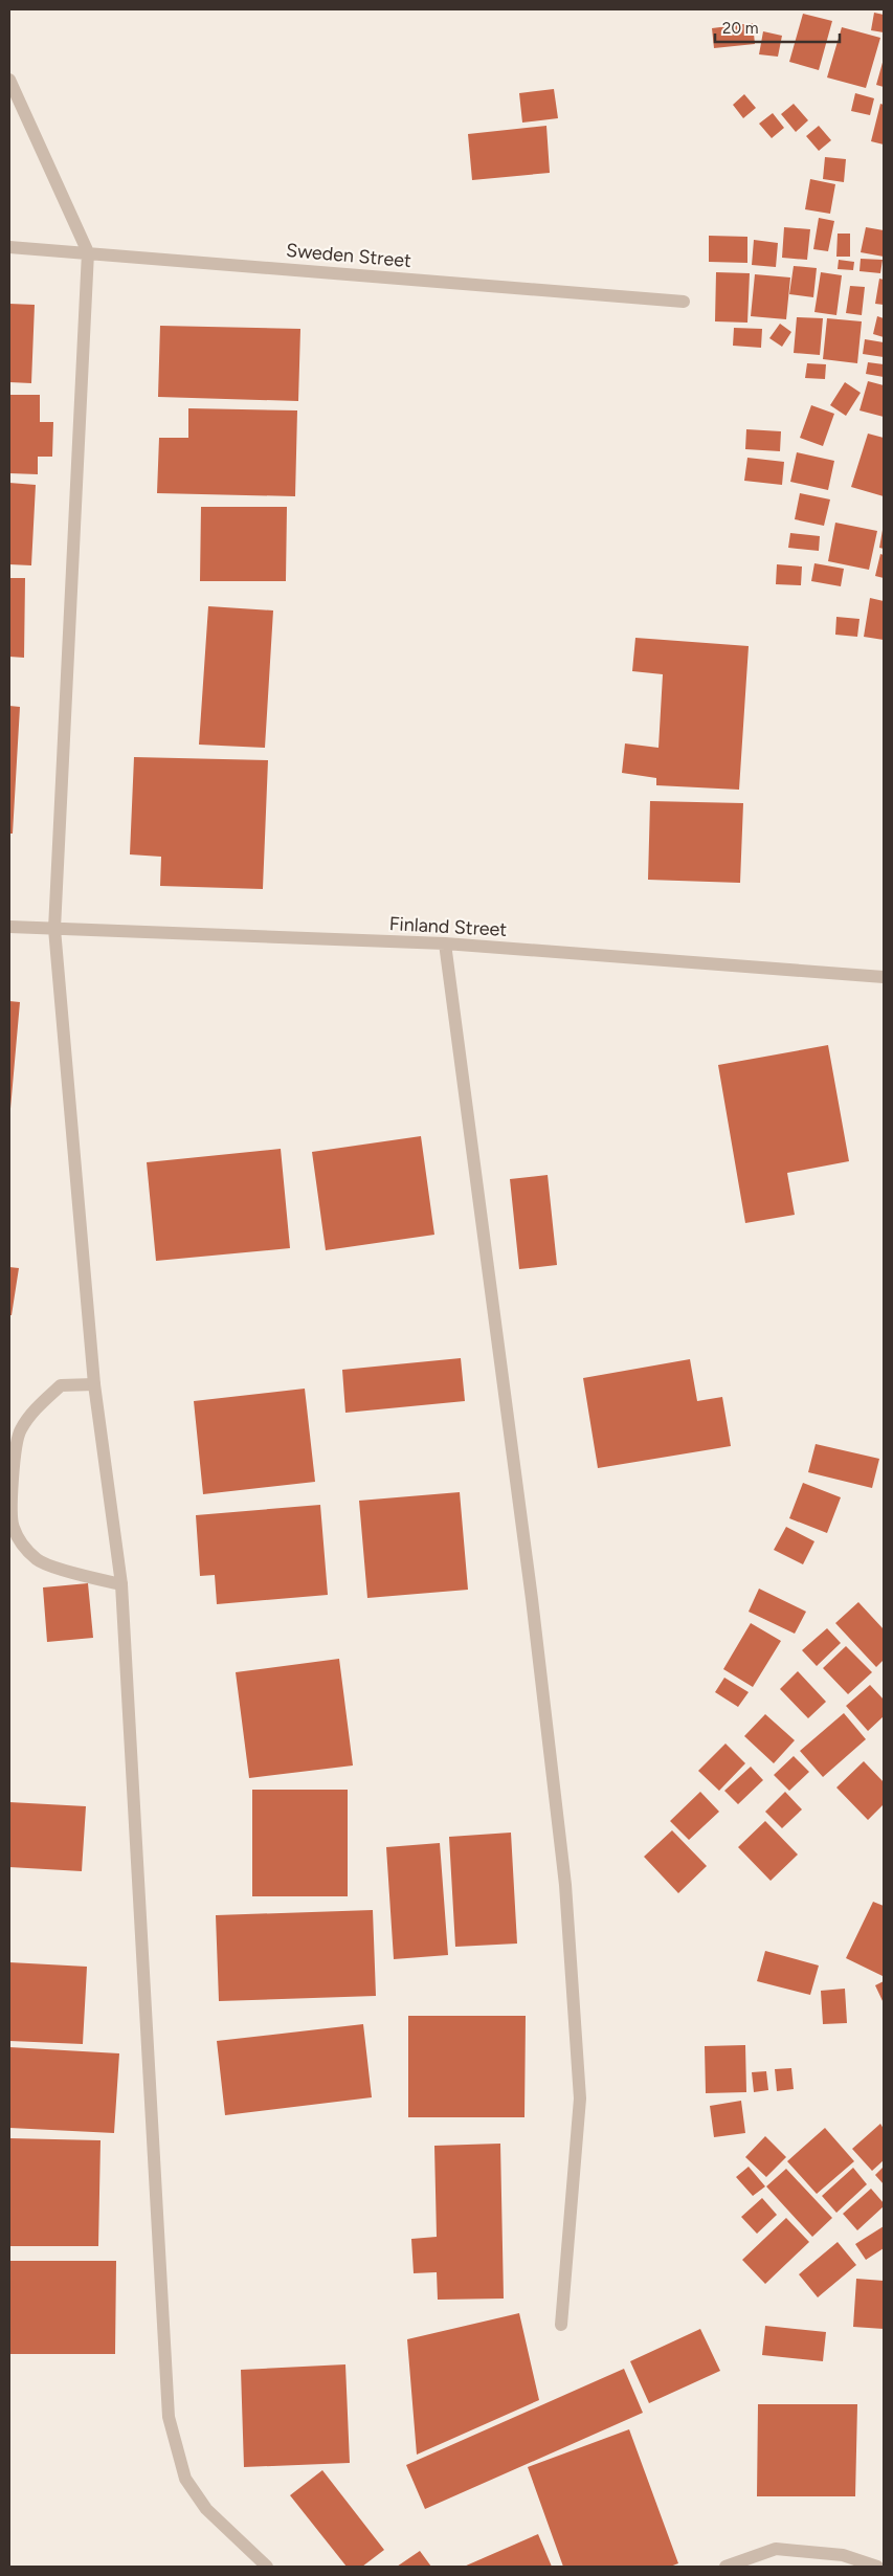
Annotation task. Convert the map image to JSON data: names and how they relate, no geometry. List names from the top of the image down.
{
  "streets": {
    "street": ["Sweden Street", "Finland Street"]
  },
  "scale_bar": "20 m"
}
